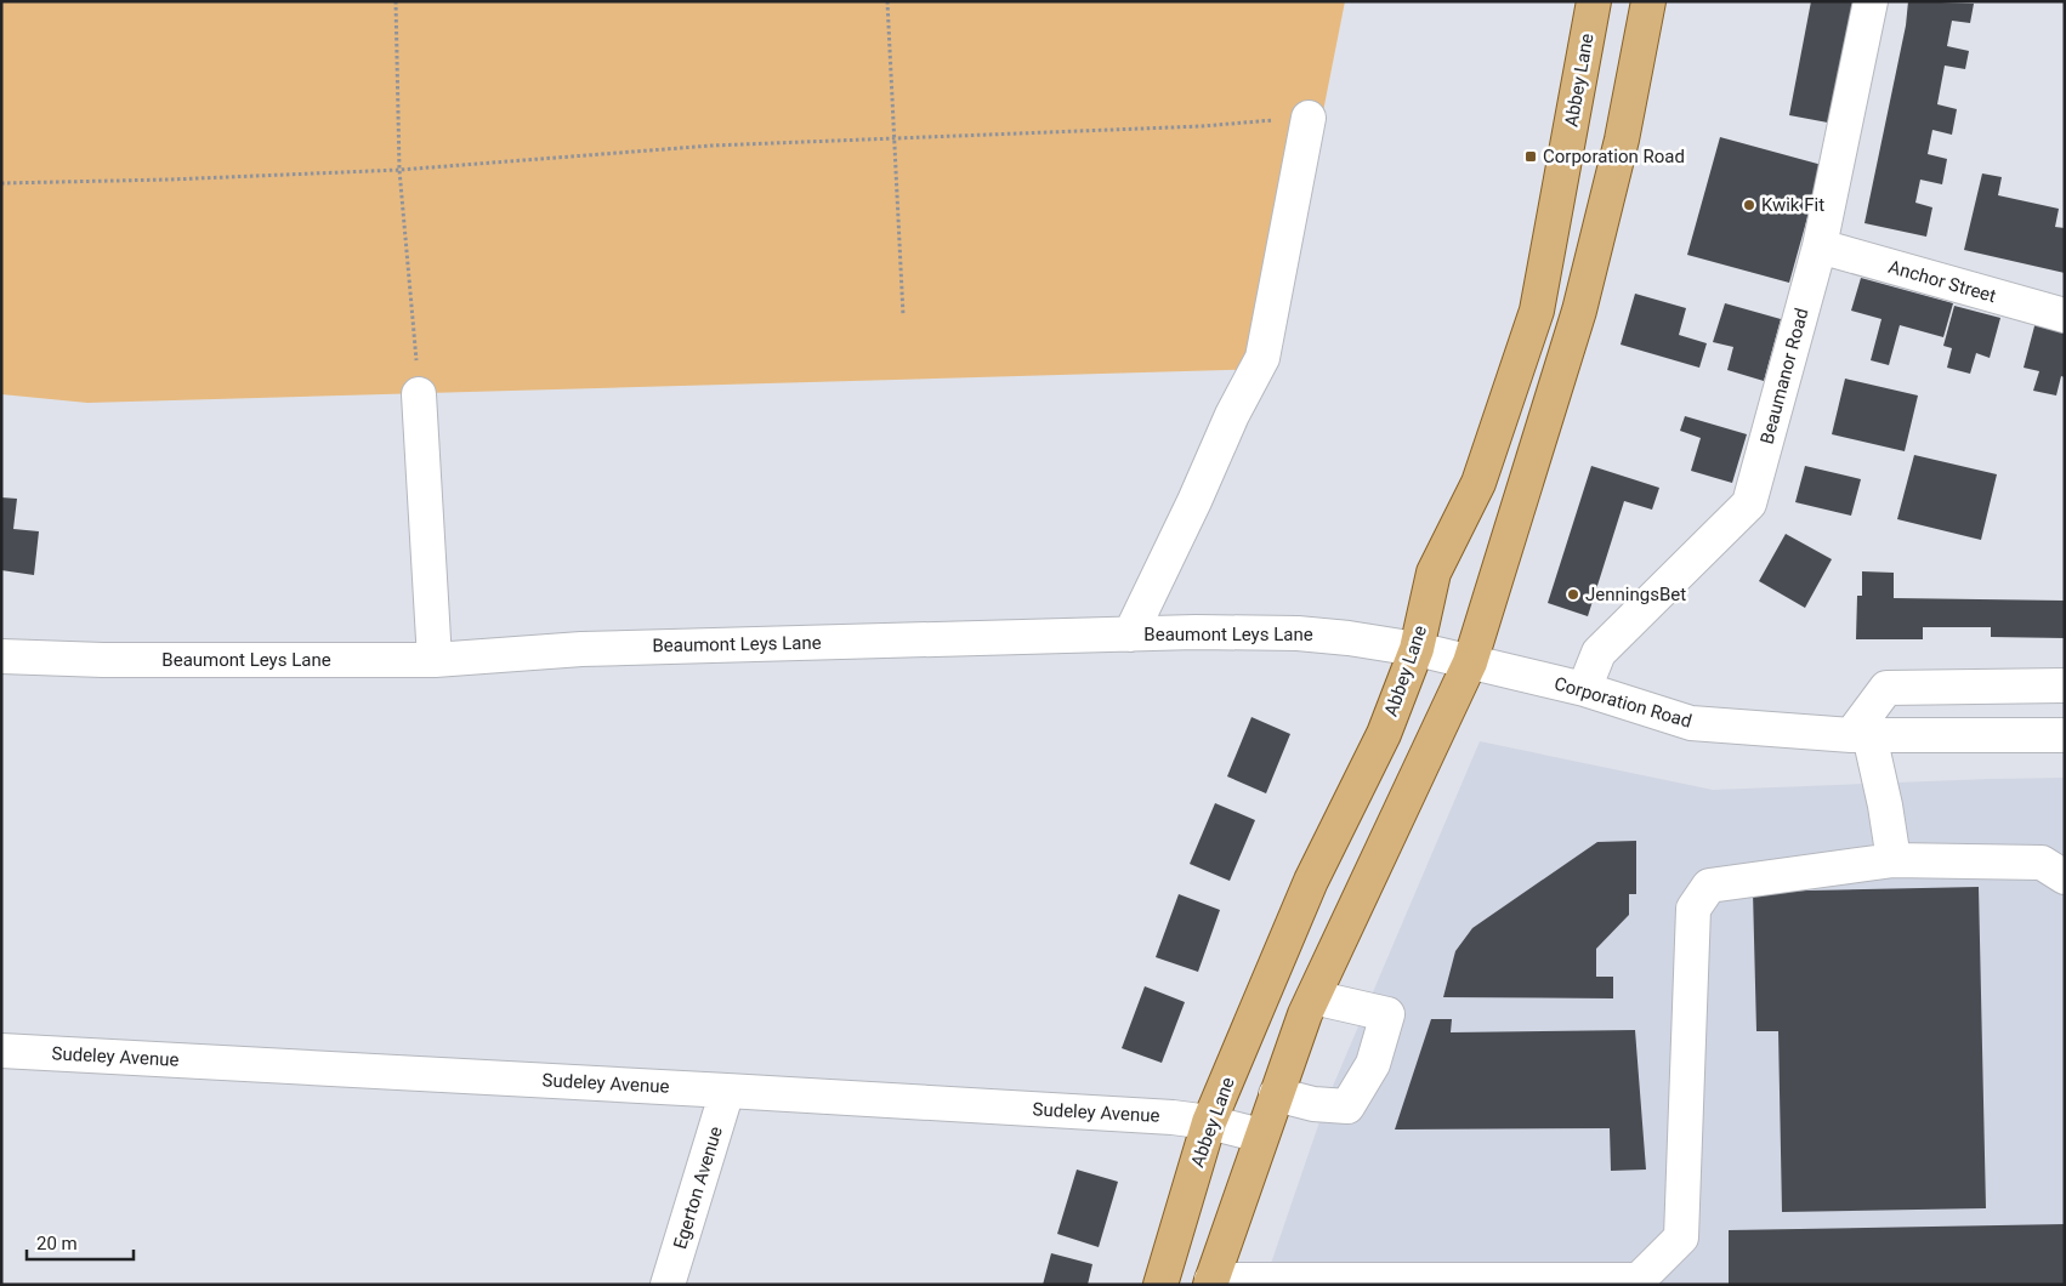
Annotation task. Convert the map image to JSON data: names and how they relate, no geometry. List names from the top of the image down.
{
  "streets": {
    "main road": ["Abbey Lane"],
    "street": [
      "Anchor Street",
      "Beaumanor Road",
      "Beaumont Leys Lane",
      "Corporation Road",
      "Sudeley Avenue",
      "Egerton Avenue"
    ]
  },
  "crossings": [
    ["Abbey Lane", "Beaumont Leys Lane"],
    ["Abbey Lane", "Sudeley Avenue"],
    ["Anchor Street", "Beaumanor Road"],
    ["Beaumanor Road", "Corporation Road"],
    ["Beaumont Leys Lane", "Corporation Road"],
    ["Sudeley Avenue", "Egerton Avenue"]
  ],
  "places": {
    "transit": ["Corporation Road"],
    "other": ["Kwik Fit", "JenningsBet"]
  },
  "scale_bar": "20 m"
}
